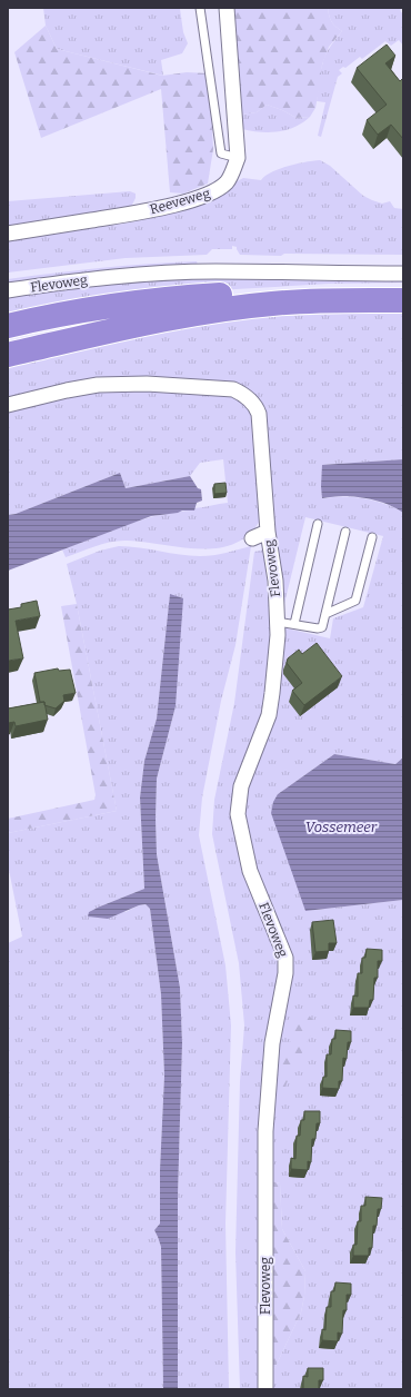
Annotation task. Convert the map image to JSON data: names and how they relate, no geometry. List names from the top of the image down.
{
  "streets": {
    "street": ["Reeveweg", "Flevoweg"]
  },
  "water": ["Vossemeer"]
}
